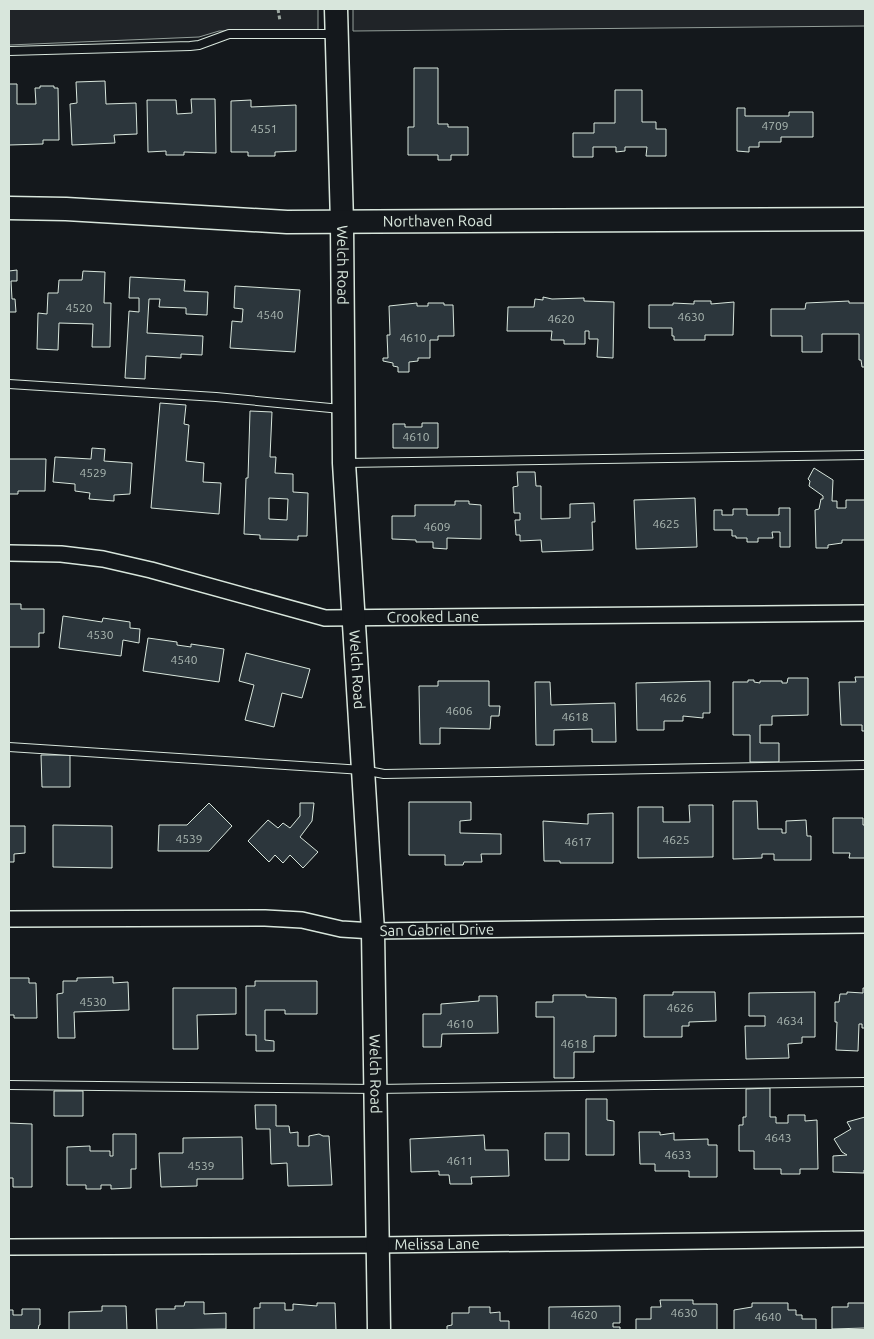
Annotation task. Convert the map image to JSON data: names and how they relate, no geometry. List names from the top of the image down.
{
  "streets": {
    "street": [
      "Northaven Road",
      "Welch Road",
      "Crooked Lane",
      "San Gabriel Drive",
      "Melissa Lane"
    ]
  },
  "crossings": [
    ["Northaven Road", "Welch Road"],
    ["Welch Road", "Crooked Lane"],
    ["Welch Road", "San Gabriel Drive"],
    ["Welch Road", "Melissa Lane"]
  ],
  "house_numbers": [
    "4709",
    "4551",
    "4520",
    "4540",
    "4630",
    "4620",
    "4610",
    "4610",
    "4529",
    "4625",
    "4609",
    "4530",
    "4540",
    "4626",
    "4606",
    "4618",
    "4539",
    "4625",
    "4617",
    "4530",
    "4626",
    "4634",
    "4610",
    "4618",
    "4643",
    "4633",
    "4611",
    "4539",
    "4630",
    "4620",
    "4640"
  ]
}
